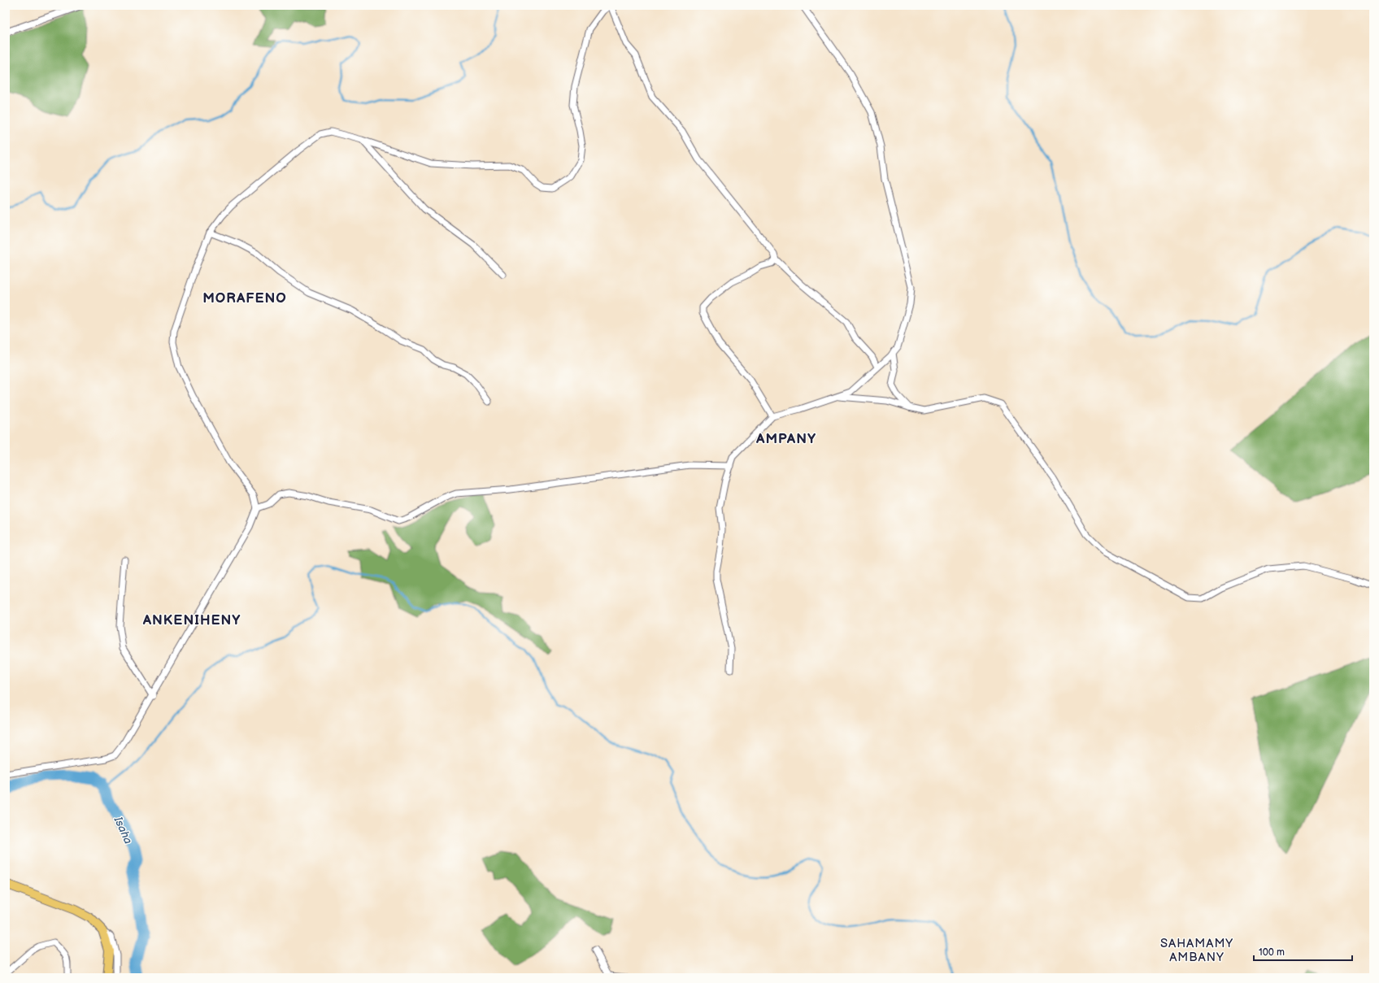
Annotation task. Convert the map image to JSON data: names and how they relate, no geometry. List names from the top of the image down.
{
  "districts": [
    "MORAFENO",
    "AMPANY",
    "ANKENIHENY",
    "SAHAMAMY AMBANY"
  ],
  "water": ["Isaha"],
  "scale_bar": "100 m"
}
